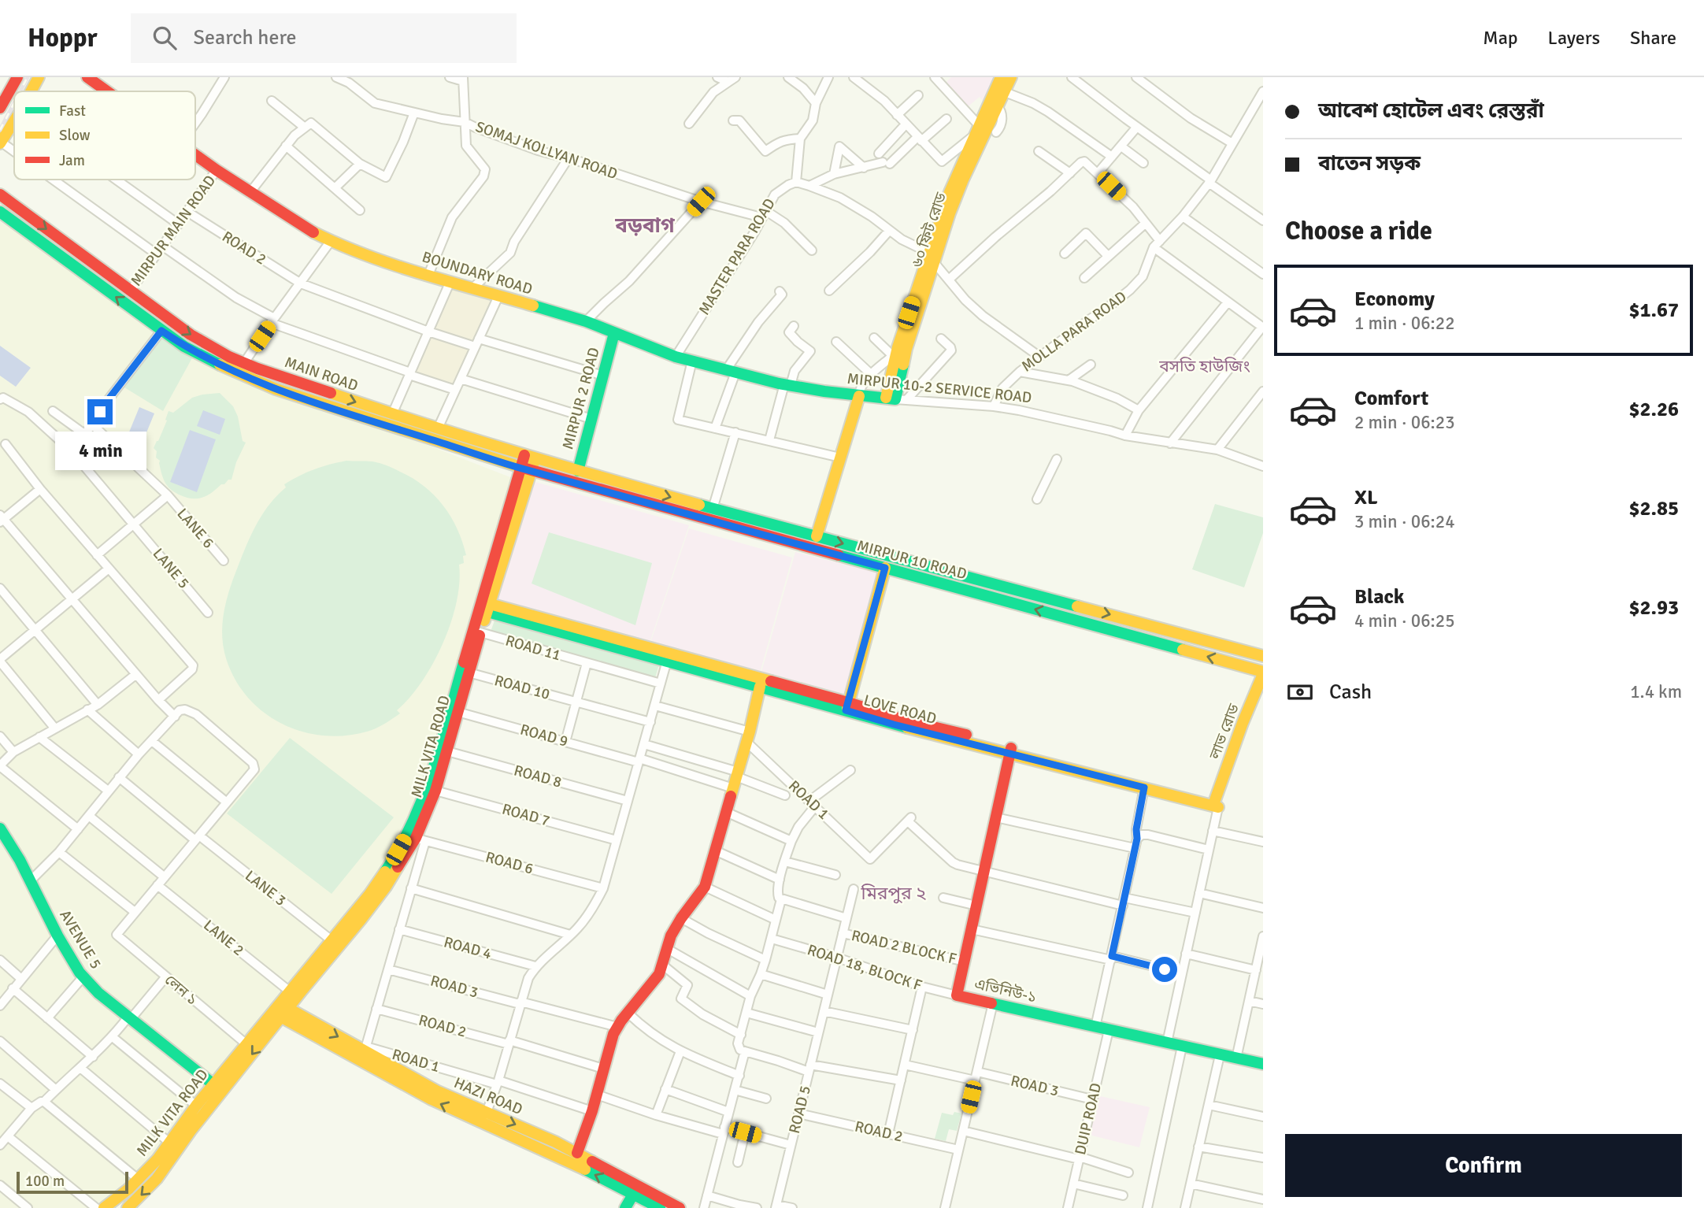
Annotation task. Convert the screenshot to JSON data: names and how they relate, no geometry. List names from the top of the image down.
{
  "streets": {
    "street": [
      "SOMAJ KOLLYAN ROAD",
      "৬০ ফিট রোড",
      "MIRPUR MAIN ROAD",
      "ROAD 2",
      "MASTER PARA ROAD",
      "BOUNDARY ROAD",
      "MOLLA PARA ROAD",
      "MAIN ROAD",
      "MIRPUR 10-2 SERVICE ROAD",
      "MIRPUR 2 ROAD",
      "LANE 6",
      "MIRPUR 10 ROAD",
      "LANE 5",
      "ROAD 11",
      "ROAD 10",
      "LOVE ROAD",
      "লাভ রোড",
      "ROAD 9",
      "MILK VITA ROAD",
      "ROAD 8",
      "ROAD 1",
      "ROAD 7",
      "ROAD 6",
      "LANE 3",
      "LANE 2",
      "AVENUE 5",
      "ROAD 2 BLOCK F",
      "ROAD 4",
      "ROAD 18, BLOCK F",
      "ROAD 3",
      "লেন ১",
      "এভিনিউ-১",
      "HAZI ROAD",
      "ROAD 5",
      "DUIP ROAD"
    ]
  },
  "crossings": [
    ["SOMAJ KOLLYAN ROAD", "MASTER PARA ROAD"],
    ["৬০ ফিট রোড", "MIRPUR 10-2 SERVICE ROAD"],
    ["MIRPUR MAIN ROAD", "ROAD 2"],
    ["MIRPUR MAIN ROAD", "BOUNDARY ROAD"],
    ["MIRPUR MAIN ROAD", "MAIN ROAD"],
    ["ROAD 2", "MIRPUR 2 ROAD"],
    ["ROAD 2", "MILK VITA ROAD"],
    ["ROAD 2", "ROAD 5"],
    ["MASTER PARA ROAD", "MIRPUR 10-2 SERVICE ROAD"],
    ["BOUNDARY ROAD", "MIRPUR 10-2 SERVICE ROAD"],
    ["BOUNDARY ROAD", "MIRPUR 2 ROAD"],
    ["MOLLA PARA ROAD", "MIRPUR 10-2 SERVICE ROAD"],
    ["MAIN ROAD", "MIRPUR 2 ROAD"],
    ["MAIN ROAD", "MIRPUR 10 ROAD"],
    ["MAIN ROAD", "MILK VITA ROAD"],
    ["MIRPUR 10-2 SERVICE ROAD", "MIRPUR 2 ROAD"],
    ["MIRPUR 2 ROAD", "MIRPUR 10 ROAD"],
    ["MIRPUR 10 ROAD", "লাভ রোড"],
    ["MIRPUR 10 ROAD", "MILK VITA ROAD"],
    ["ROAD 11", "MILK VITA ROAD"],
    ["ROAD 10", "MILK VITA ROAD"],
    ["LOVE ROAD", "লাভ রোড"],
    ["LOVE ROAD", "MILK VITA ROAD"],
    ["LOVE ROAD", "এভিনিউ-১"],
    ["ROAD 9", "MILK VITA ROAD"],
    ["MILK VITA ROAD", "ROAD 8"],
    ["MILK VITA ROAD", "ROAD 1"],
    ["MILK VITA ROAD", "ROAD 7"],
    ["MILK VITA ROAD", "ROAD 6"],
    ["MILK VITA ROAD", "LANE 3"],
    ["MILK VITA ROAD", "LANE 2"],
    ["MILK VITA ROAD", "AVENUE 5"],
    ["MILK VITA ROAD", "ROAD 4"],
    ["MILK VITA ROAD", "ROAD 3"],
    ["MILK VITA ROAD", "লেন ১"],
    ["MILK VITA ROAD", "HAZI ROAD"],
    ["ROAD 1", "এভিনিউ-১"],
    ["ROAD 1", "HAZI ROAD"],
    ["ROAD 2 BLOCK F", "এভিনিউ-১"],
    ["ROAD 2 BLOCK F", "ROAD 5"],
    ["ROAD 18, BLOCK F", "এভিনিউ-১"],
    ["ROAD 18, BLOCK F", "ROAD 5"],
    ["ROAD 3", "DUIP ROAD"],
    ["এভিনিউ-১", "DUIP ROAD"]
  ],
  "districts": ["বড়বাগ", "বসতি হাউজিং", "মিরপুর ২"],
  "legend": ["Fast", "Slow", "Jam"],
  "scale_bar": "100 m",
  "page": {
    "header": "Hoppr",
    "search": "Search here",
    "nav": ["Map", "Layers", "Share"],
    "banner": ["আবেশ হোটেল এবং রেস্তরাঁ", "বাতেন সড়ক"],
    "heading": "Choose a ride",
    "list": [
      {
        "name": "Economy",
        "note": "1 min · 06:22",
        "value": "$1.67"
      },
      {
        "name": "Comfort",
        "note": "2 min · 06:23",
        "value": "$2.26"
      },
      {
        "name": "XL",
        "note": "3 min · 06:24",
        "value": "$2.85"
      },
      {
        "name": "Black",
        "note": "4 min · 06:25",
        "value": "$2.93"
      }
    ],
    "bubble": "4 min",
    "pay": ["Cash", "1.4 km"],
    "buttons": "Confirm",
    "scale": "100 m"
  }
}
